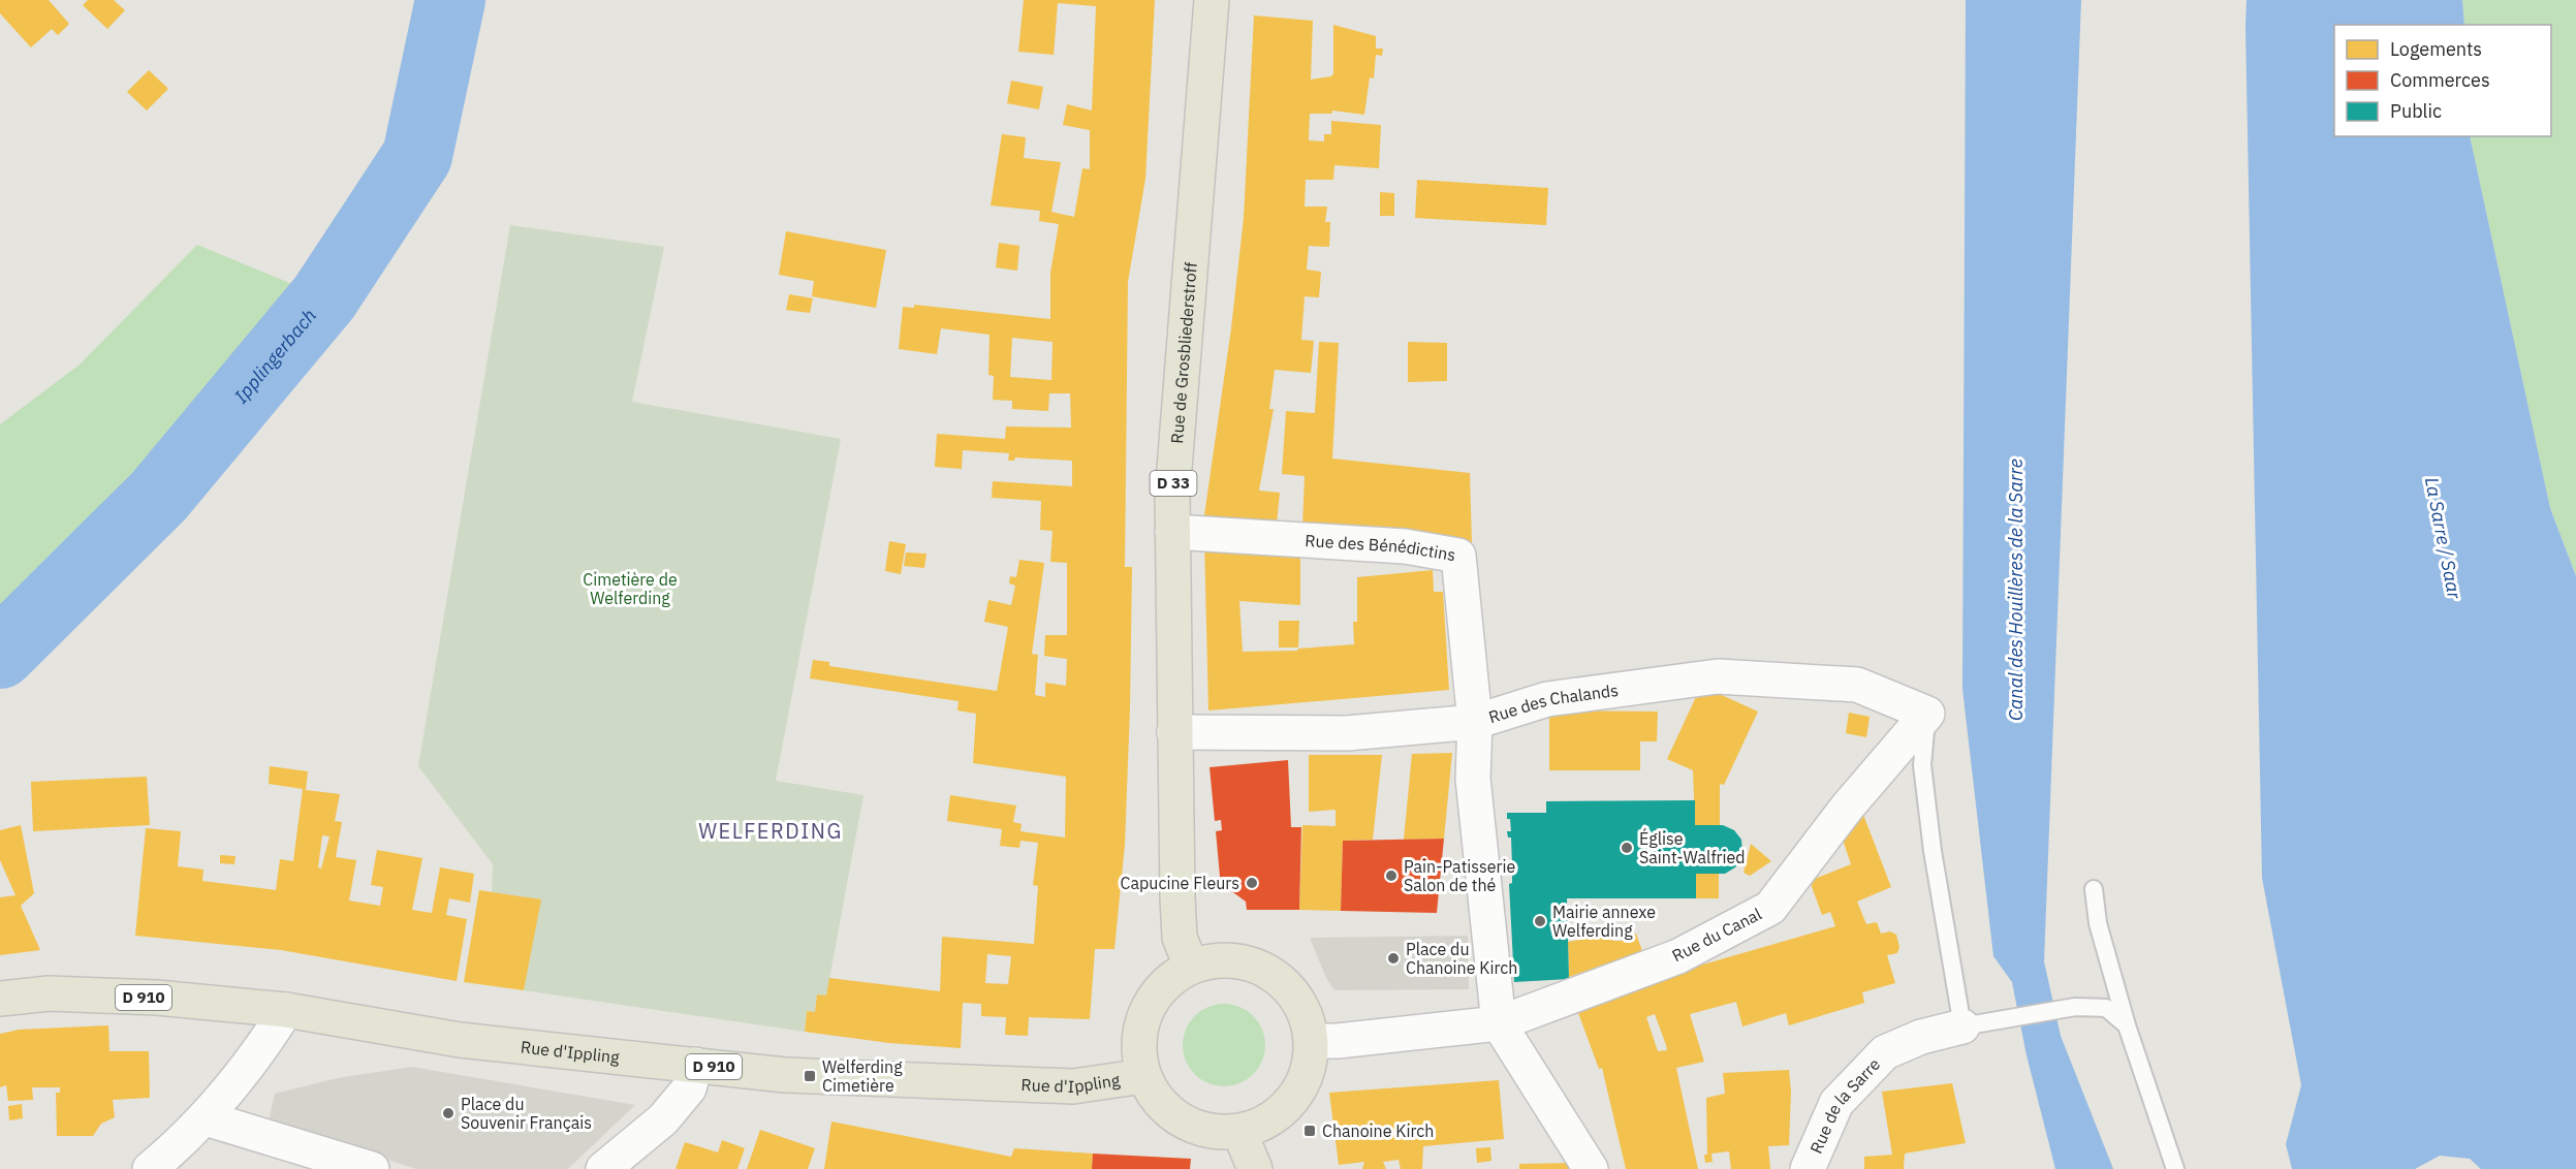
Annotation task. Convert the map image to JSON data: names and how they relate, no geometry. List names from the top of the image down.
{
  "streets": {
    "main road": [
      "Rue de Grosbliederstroff",
      "D 33",
      "D 910",
      "Rue d'Ippling"
    ],
    "street": [
      "Rue des Bénédictins",
      "Rue des Chalands",
      "Rue du Canal",
      "Rue de la Sarre"
    ]
  },
  "crossings": [
    ["Rue de Grosbliederstroff", "Rue des Bénédictins"],
    ["Rue de Grosbliederstroff", "Rue des Chalands"],
    ["Rue de Grosbliederstroff", "Rue d'Ippling"],
    ["Rue des Bénédictins", "Rue des Chalands"],
    ["Rue des Chalands", "Rue du Canal"]
  ],
  "districts": ["WELFERDING"],
  "water": ["Ipplingerbach", "La Sarre / Saar", "Canal des Houillères de la Sarre"],
  "parks": ["Cimetière de Welferding"],
  "places": {
    "other": [
      "Église Saint-Walfried",
      "Pain-Patisserie Salon de thé",
      "Capucine Fleurs",
      "Mairie annexe Welferding",
      "Place du Chanoine Kirch",
      "Place du Souvenir Français"
    ],
    "transit": ["Welferding Cimetière", "Chanoine Kirch"]
  },
  "legend": ["Logements", "Commerces", "Public"]
}
